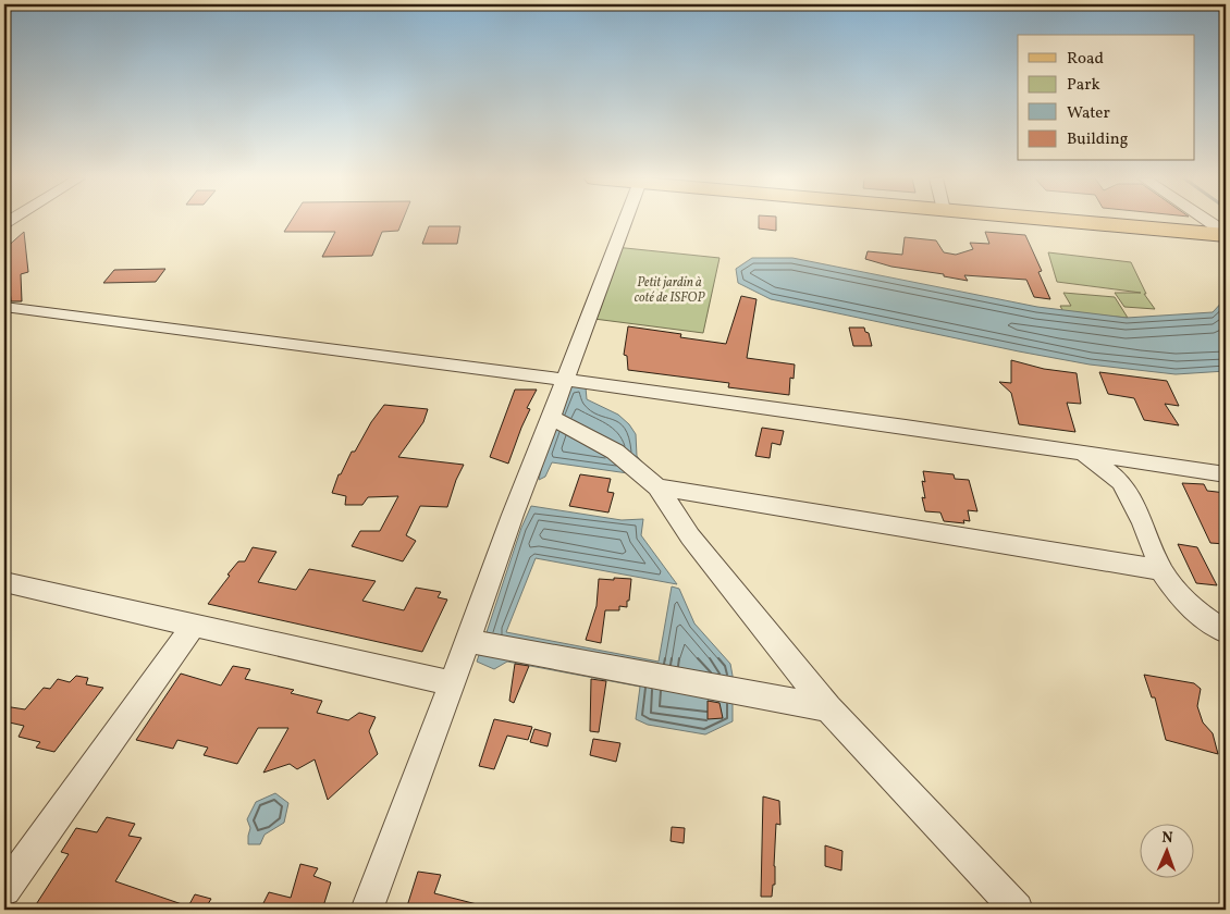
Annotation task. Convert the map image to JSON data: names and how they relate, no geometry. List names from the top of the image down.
{
  "parks": ["Petit jardin à coté de ISFOP"],
  "legend": [
    "Road",
    "Park",
    "Water",
    "Building"
  ],
  "north": "top"
}
